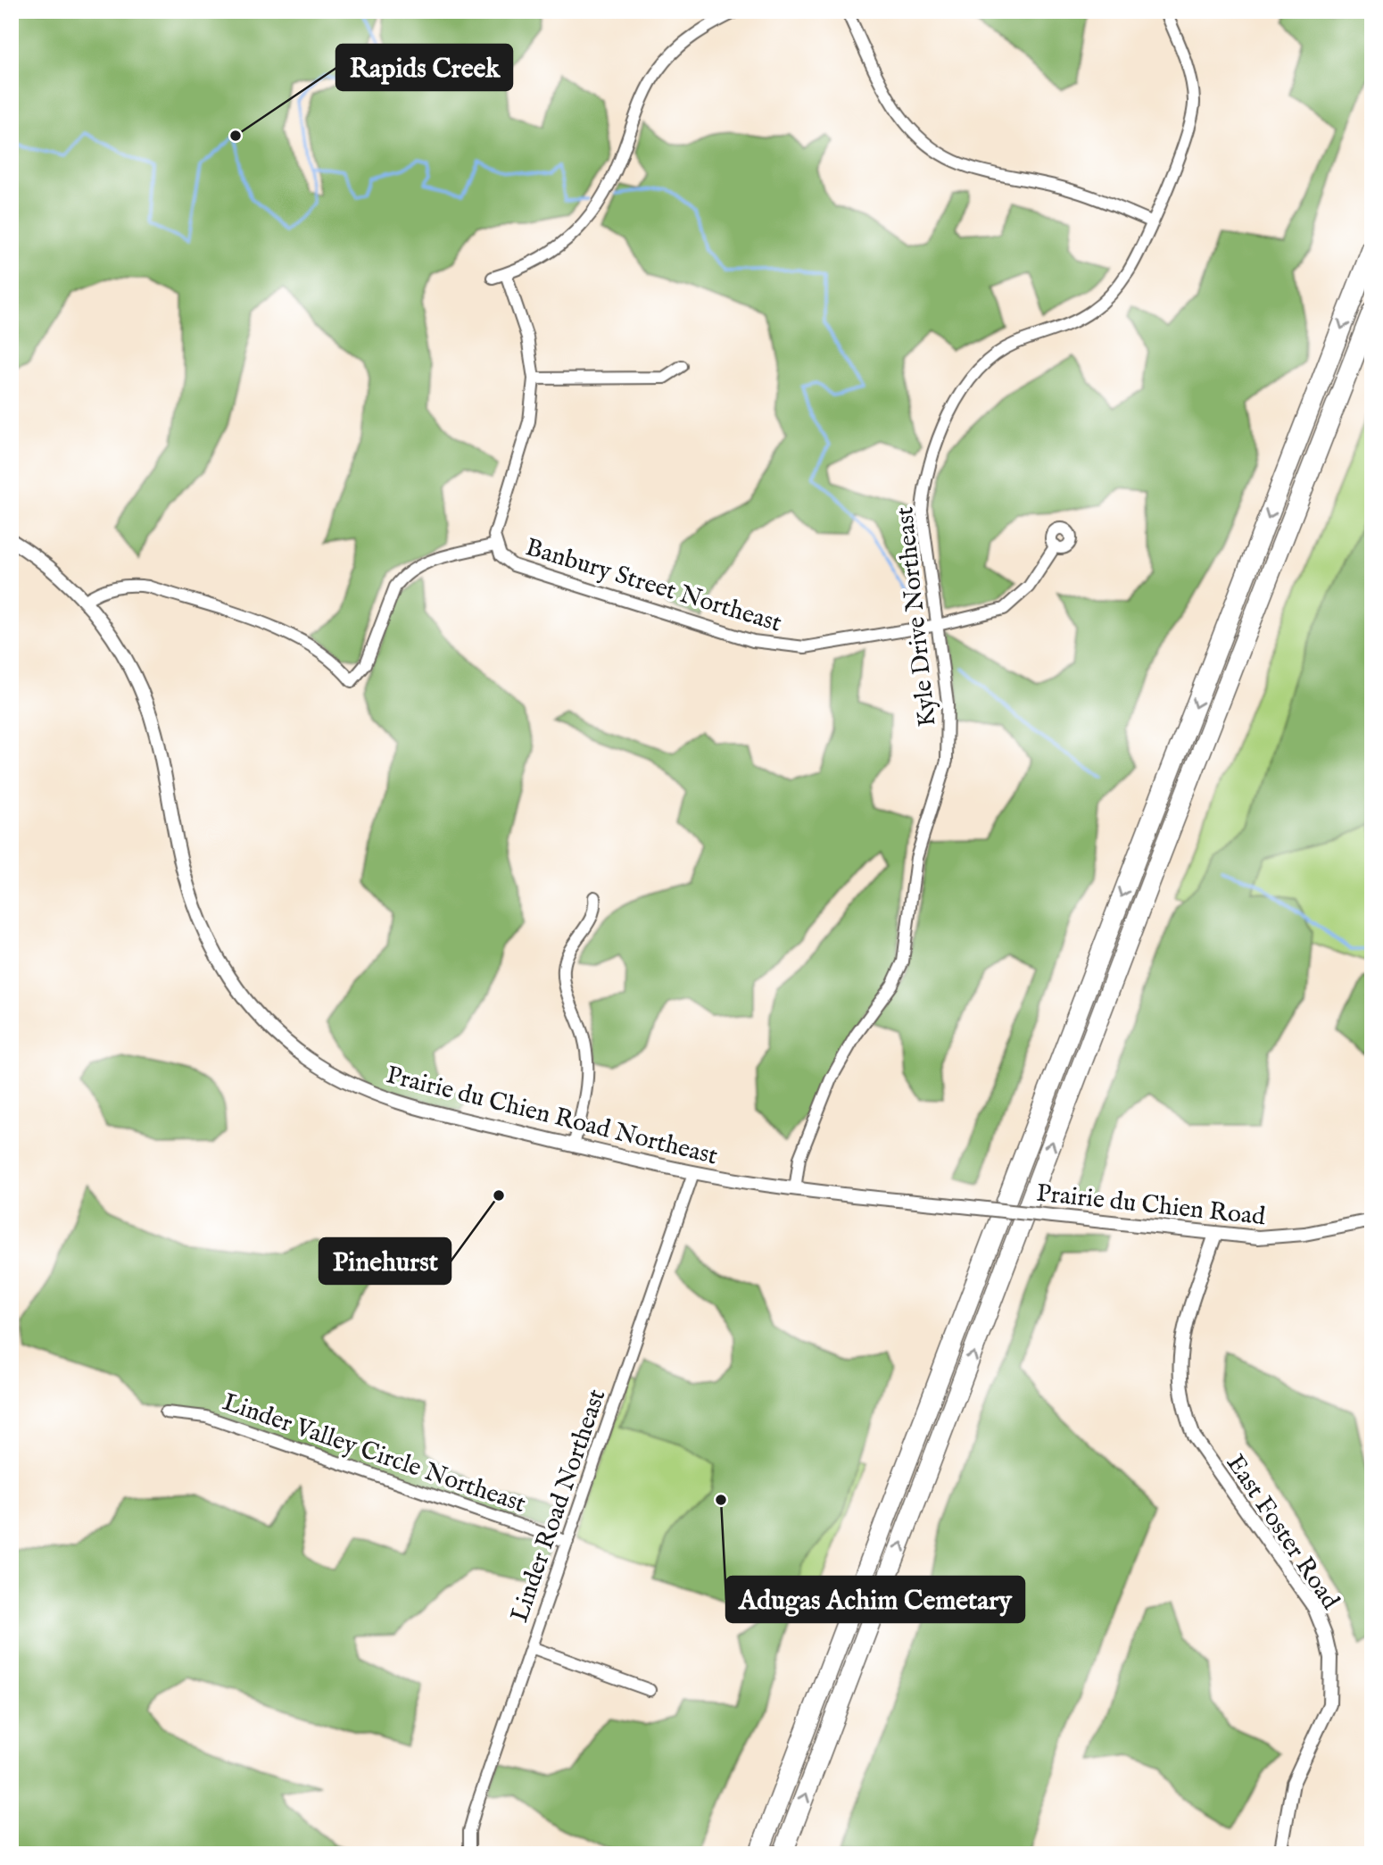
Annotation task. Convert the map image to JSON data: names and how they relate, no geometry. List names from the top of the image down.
{
  "streets": {
    "street": [
      "Banbury Street Northeast",
      "Kyle Drive Northeast",
      "Prairie du Chien Road Northeast",
      "Prairie du Chien Road",
      "Linder Valley Circle Northeast",
      "Linder Road Northeast",
      "East Foster Road"
    ]
  },
  "crossings": [
    ["Banbury Street Northeast", "Kyle Drive Northeast"],
    ["Kyle Drive Northeast", "Prairie du Chien Road Northeast"],
    ["Prairie du Chien Road Northeast", "Prairie du Chien Road"],
    ["Prairie du Chien Road Northeast", "Linder Road Northeast"],
    ["Prairie du Chien Road", "East Foster Road"],
    ["Linder Valley Circle Northeast", "Linder Road Northeast"]
  ],
  "places": ["Rapids Creek", "Pinehurst", "Adugas Achim Cemetary"]
}
